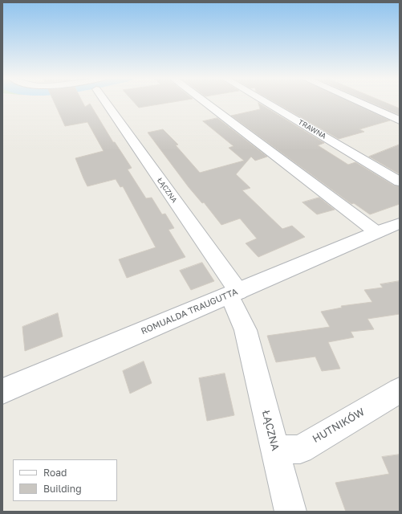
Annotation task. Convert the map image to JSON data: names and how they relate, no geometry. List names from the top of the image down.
{
  "streets": {
    "street": [
      "TRAWNA",
      "ŁĄCZNA",
      "ROMUALDA TRAUGUTTA",
      "HUTNIKÓW"
    ]
  },
  "crossings": [
    ["ŁĄCZNA", "ROMUALDA TRAUGUTTA"],
    ["ŁĄCZNA", "HUTNIKÓW"]
  ],
  "legend": ["Road", "Building"]
}
